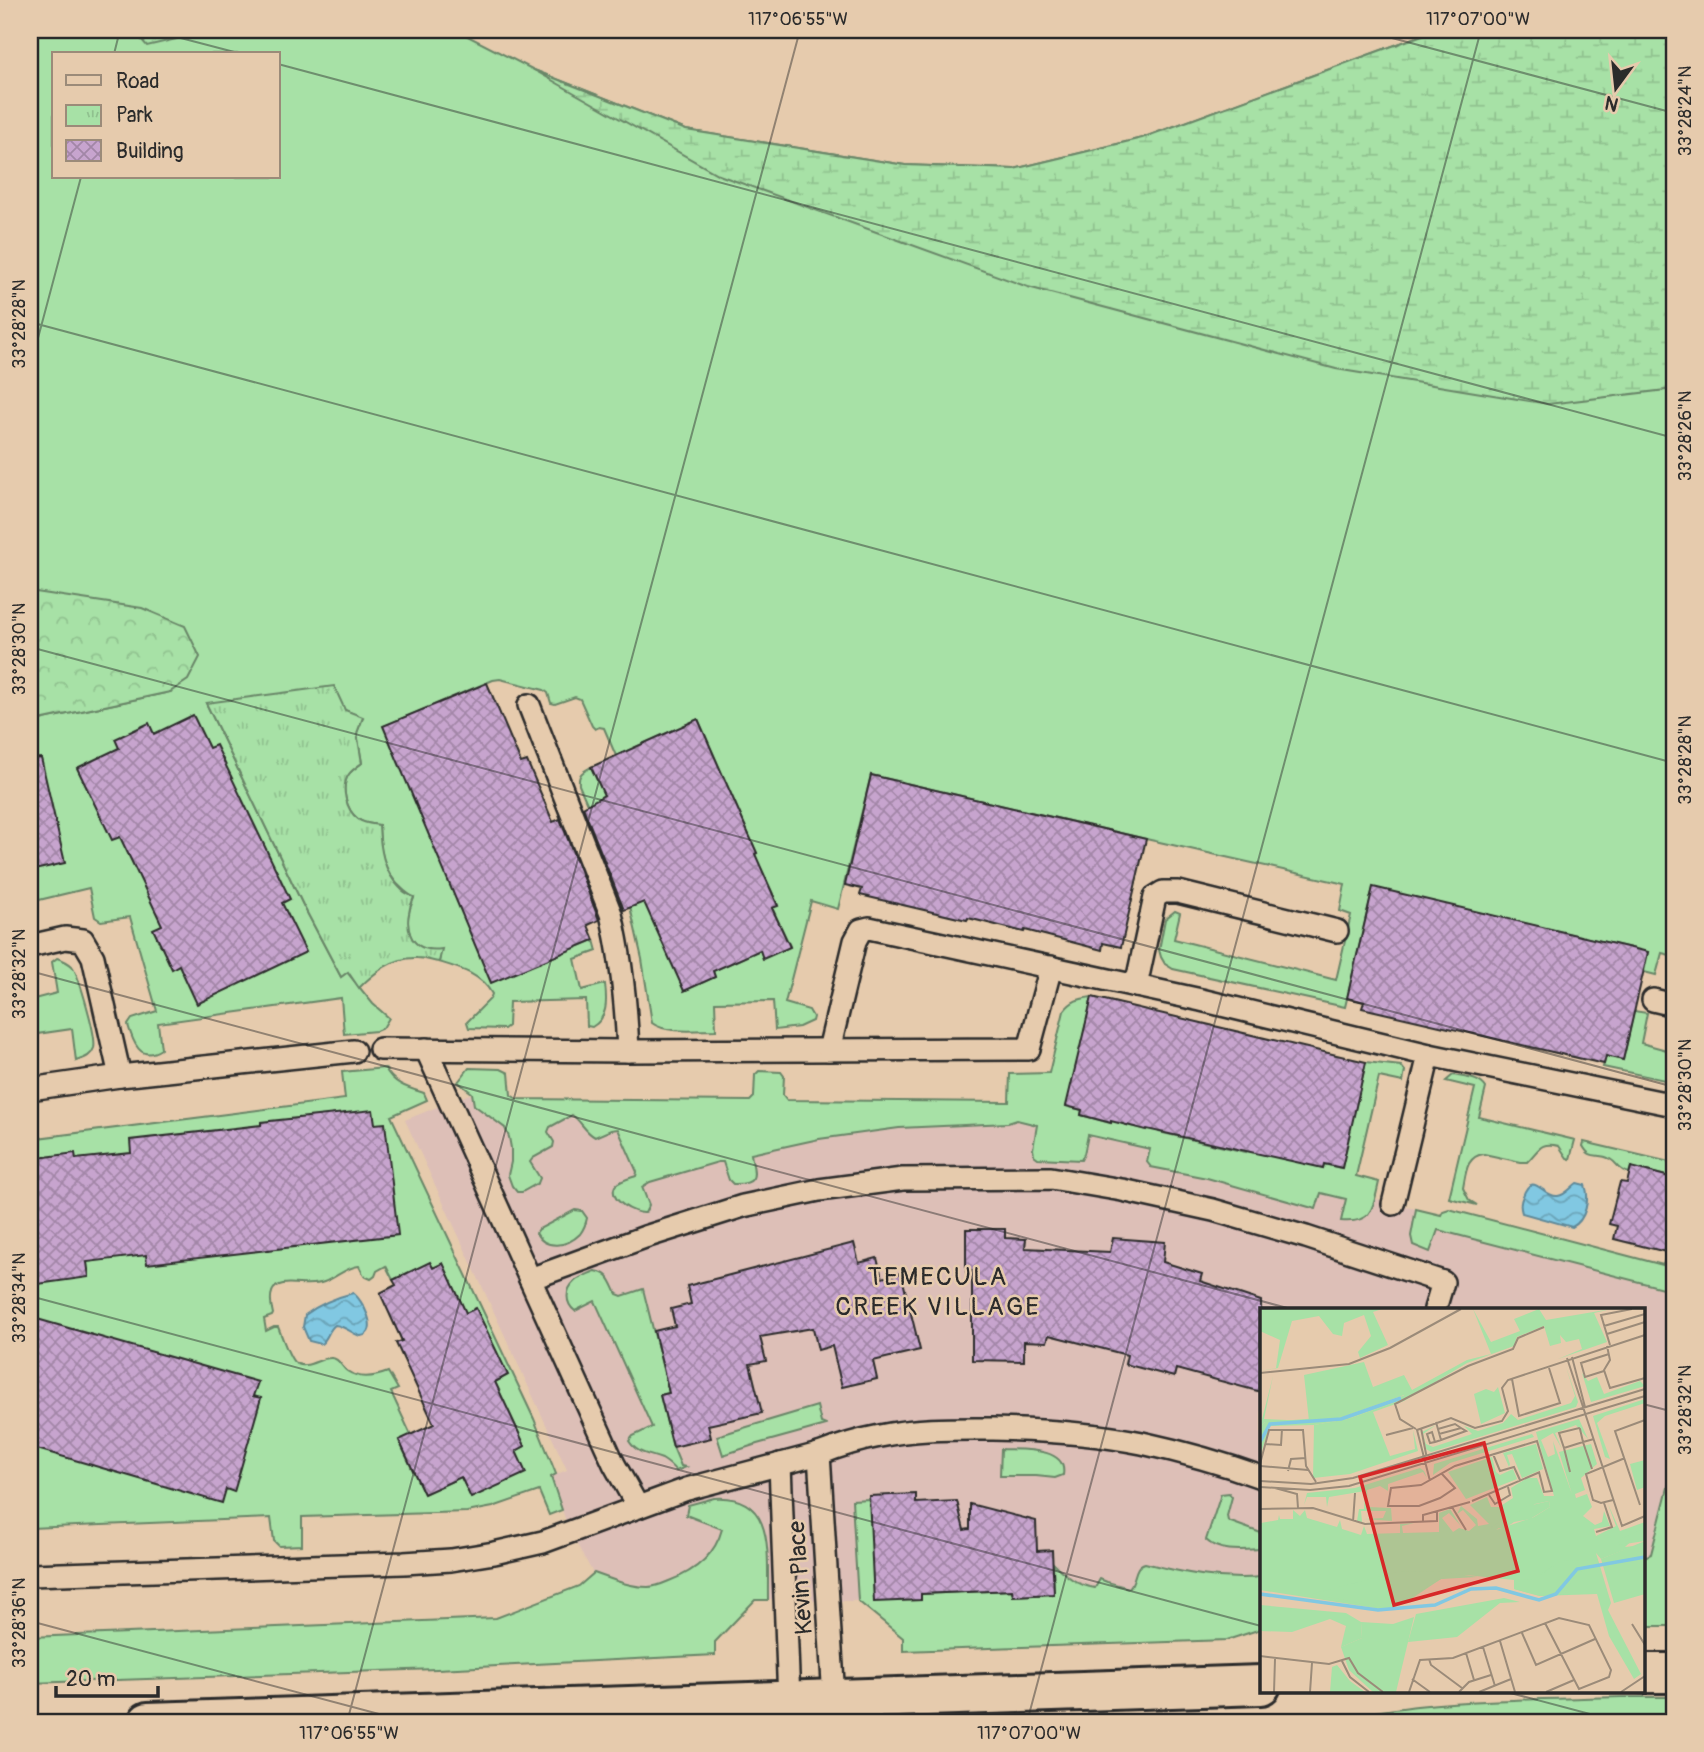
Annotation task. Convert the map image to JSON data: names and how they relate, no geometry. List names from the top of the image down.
{
  "streets": {
    "lane": ["Kevin Place"]
  },
  "districts": ["TEMECULA CREEK VILLAGE"],
  "legend": ["Road", "Park", "Building"],
  "scale_bar": "20 m",
  "north": "bottom",
  "coordinates": [
    "117°06'55\"W",
    "117°07'00\"W",
    "33°28'24\"N",
    "33°28'28\"N",
    "33°28'26\"N",
    "33°28'30\"N",
    "33°28'32\"N",
    "33°28'34\"N",
    "33°28'36\"N"
  ]
}
